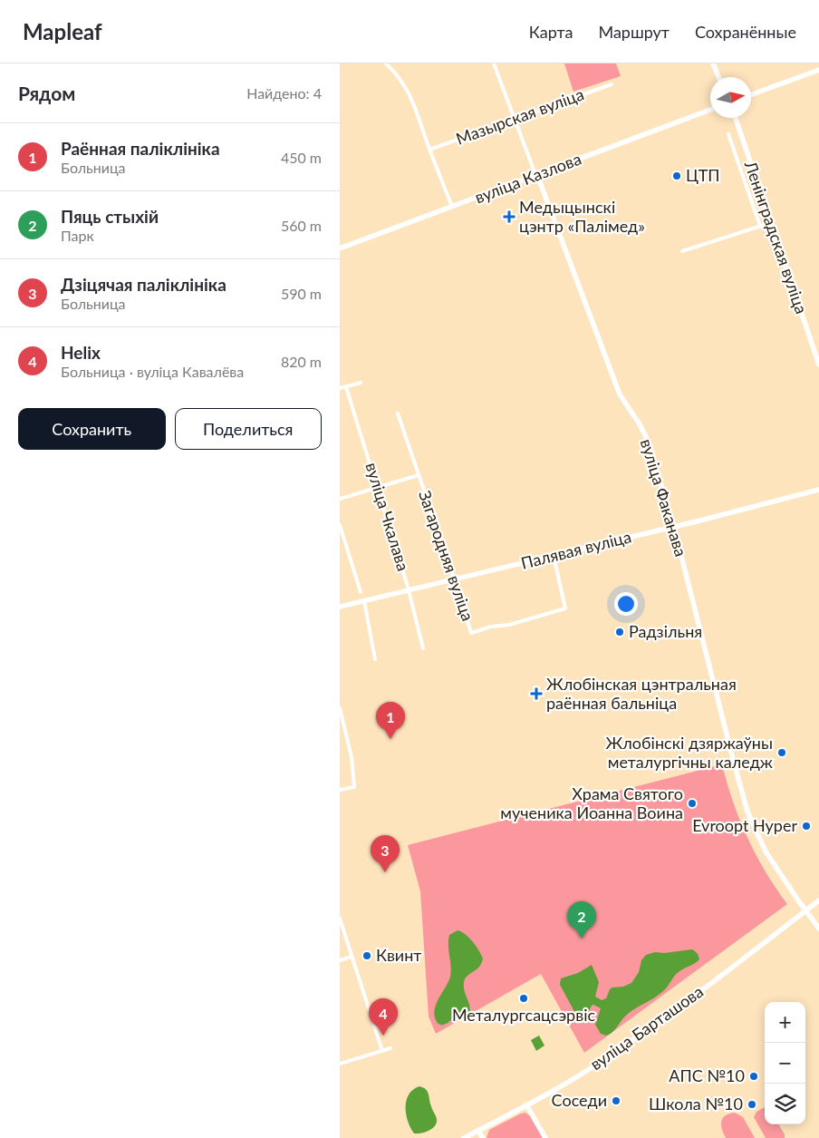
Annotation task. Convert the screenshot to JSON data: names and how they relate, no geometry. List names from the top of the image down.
{
  "streets": {
    "main road": [
      "вуліца Казлова",
      "Ленінградская вуліца",
      "вуліца Факанава",
      "Палявая вуліца",
      "вуліца Барташова"
    ],
    "street": ["Мазырская вуліца", "вуліца Чкалава", "Загародняя вуліца"]
  },
  "crossings": [
    ["Мазырская вуліца", "вуліца Факанава"],
    ["вуліца Казлова", "вуліца Факанава"],
    ["вуліца Факанава", "Палявая вуліца"],
    ["вуліца Факанава", "вуліца Барташова"],
    ["вуліца Чкалава", "Палявая вуліца"],
    ["Палявая вуліца", "Загародняя вуліца"]
  ],
  "places": {
    "other": [
      "ЦТП",
      "Радзільня",
      "Жлобінскі дзяржаўны металургічны каледж",
      "Храма Святого мученика Иоанна Воина",
      "Evroopt Hyper",
      "Квинт",
      "Металургсацсэрвіс",
      "АПС №10",
      "Соседи",
      "Школа №10"
    ],
    "health": ["Медыцынскі цэнтр «Палімед»", "Жлобінская цэнтральная раённая бальніца"]
  },
  "north": "right",
  "page": {
    "header": "Mapleaf",
    "nav": ["Карта", "Маршрут", "Сохранённые"],
    "heading": ["Рядом", "Найдено: 4"],
    "list": [
      {
        "mark": "1",
        "name": "Раённая паліклініка",
        "note": "Больница",
        "value": "450 m"
      },
      {
        "mark": "2",
        "name": "Пяць стыхій",
        "note": "Парк",
        "value": "560 m"
      },
      {
        "mark": "3",
        "name": "Дзіцячая паліклініка",
        "note": "Больница",
        "value": "590 m"
      },
      {
        "mark": "4",
        "name": "Helix",
        "note": "Больница · вуліца Кавалёва",
        "value": "820 m"
      }
    ],
    "buttons": ["Сохранить", "Поделиться"],
    "pins": [
      "1",
      "3",
      "2",
      "4"
    ],
    "map_buttons": ["+", "−"]
  }
}
